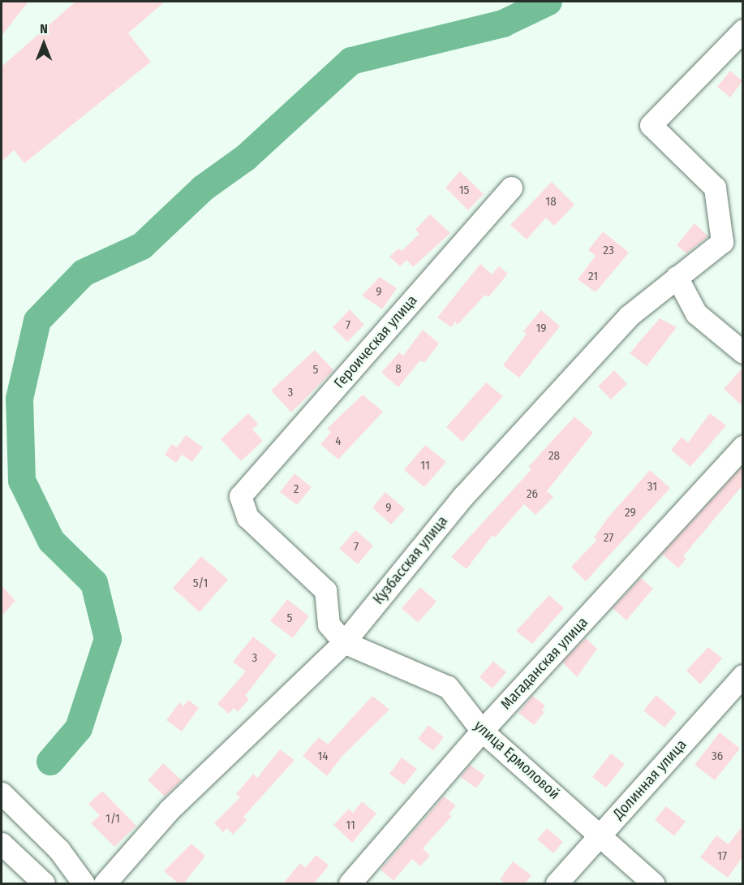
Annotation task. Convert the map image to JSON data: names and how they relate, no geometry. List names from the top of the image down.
{
  "streets": {
    "street": [
      "Героическая улица",
      "Кузбасская улица",
      "Магаданская улица",
      "улица Ермоловой",
      "Долинная улица"
    ]
  },
  "crossings": [
    ["Героическая улица", "Кузбасская улица"],
    ["Героическая улица", "улица Ермоловой"],
    ["Кузбасская улица", "улица Ермоловой"],
    ["Магаданская улица", "улица Ермоловой"],
    ["улица Ермоловой", "Долинная улица"]
  ],
  "house_numbers": [
    "15",
    "18",
    "23",
    "21",
    "9",
    "7",
    "19",
    "8",
    "5",
    "3",
    "4",
    "28",
    "11",
    "31",
    "2",
    "26",
    "9",
    "29",
    "27",
    "7",
    "5/1",
    "5",
    "3",
    "14",
    "36",
    "1/1",
    "11",
    "17"
  ],
  "north": "top"
}
